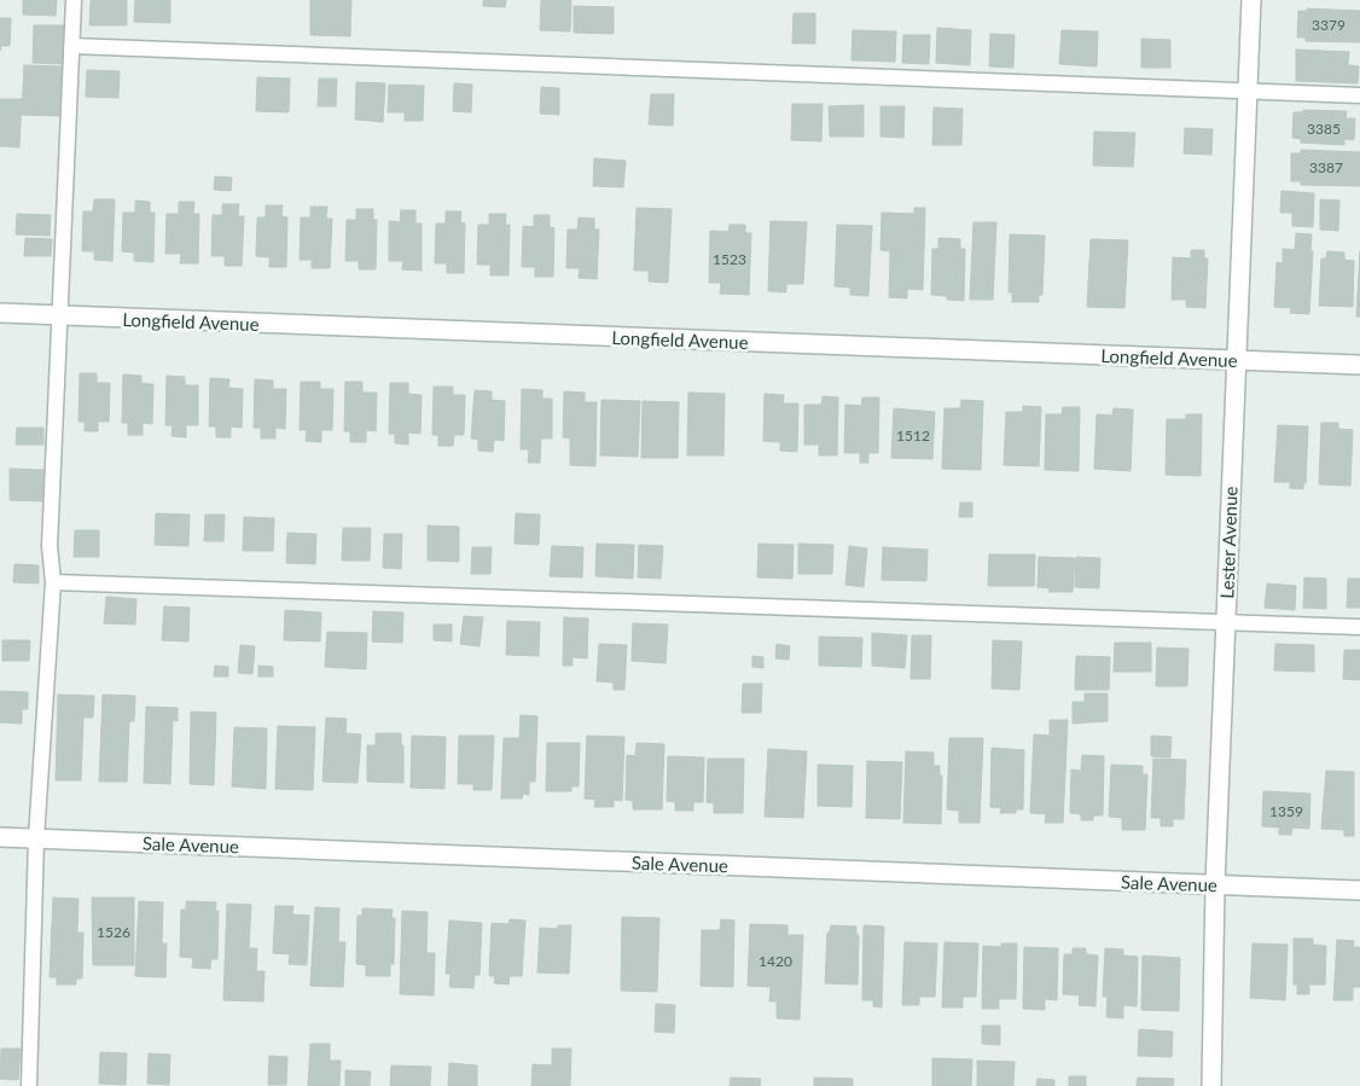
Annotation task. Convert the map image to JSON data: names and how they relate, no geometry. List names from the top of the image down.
{
  "streets": {
    "street": ["Longfield Avenue", "Lester Avenue", "Sale Avenue"]
  },
  "crossings": [
    ["Longfield Avenue", "Lester Avenue"],
    ["Lester Avenue", "Sale Avenue"]
  ],
  "house_numbers": [
    "3379",
    "3385",
    "3387",
    "1523",
    "1512",
    "1359",
    "1526",
    "1420"
  ]
}
